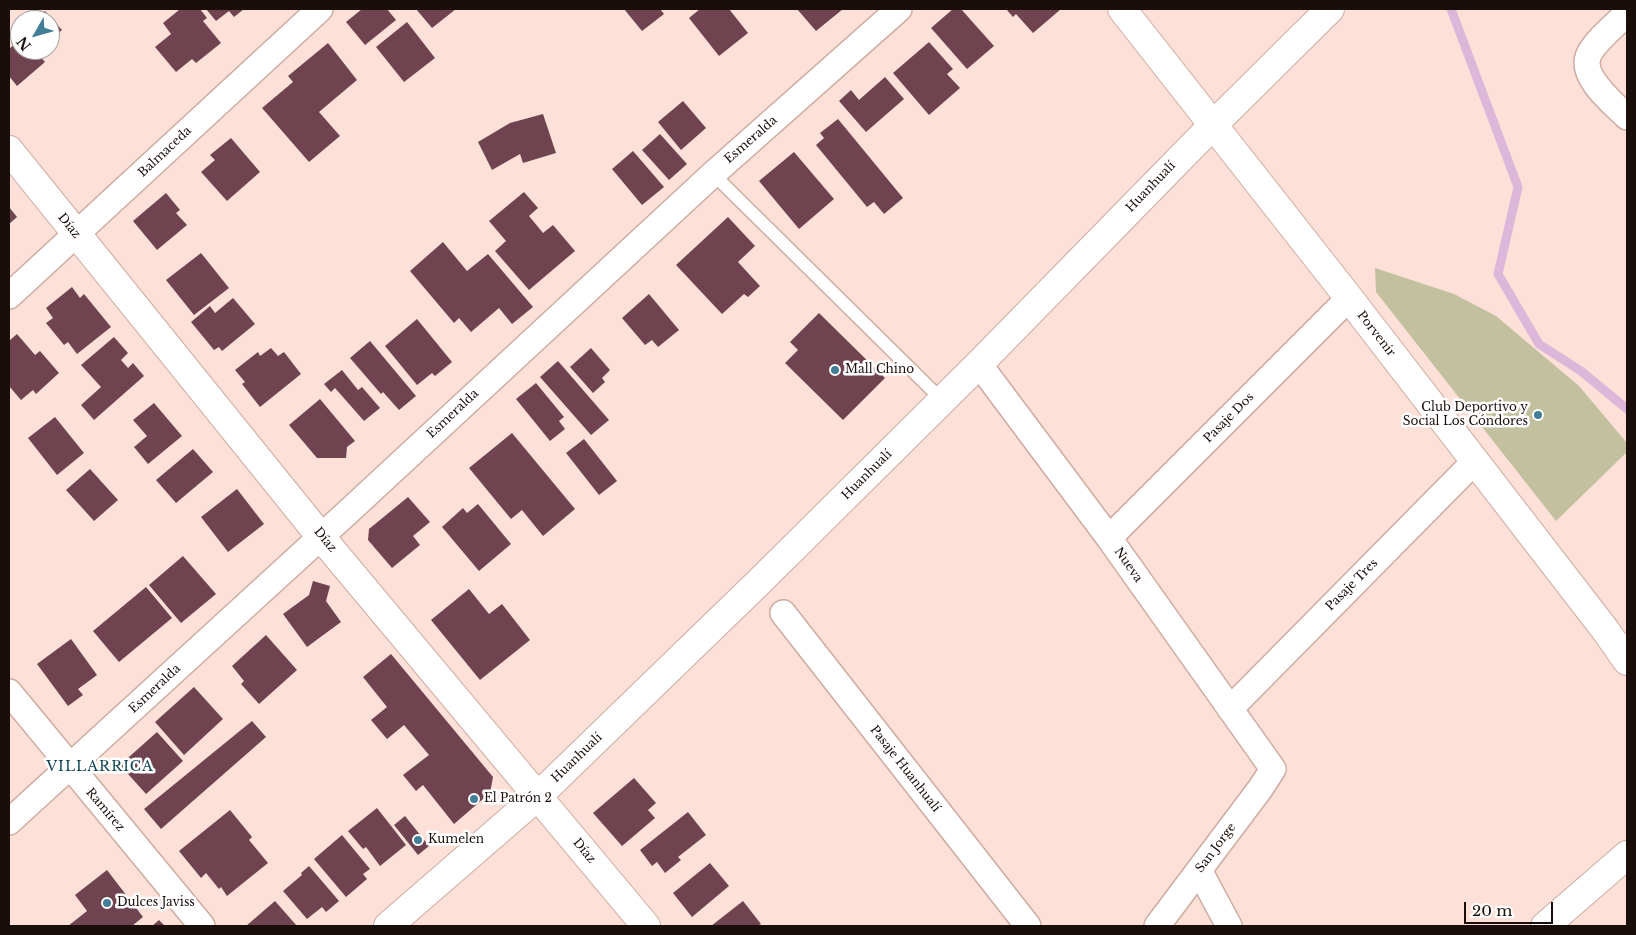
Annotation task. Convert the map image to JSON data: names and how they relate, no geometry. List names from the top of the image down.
{
  "streets": {
    "street": [
      "Esmeralda",
      "Balmaceda",
      "Huanhualí",
      "Díaz",
      "Porvenir",
      "Pasaje Dos",
      "Nueva",
      "Pasaje Tres",
      "Pasaje Huanhualí",
      "Ramírez",
      "San Jorge"
    ]
  },
  "crossings": [
    ["Esmeralda", "Díaz"],
    ["Esmeralda", "Ramírez"],
    ["Balmaceda", "Díaz"],
    ["Huanhualí", "Díaz"],
    ["Huanhualí", "Porvenir"],
    ["Huanhualí", "Nueva"],
    ["Porvenir", "Pasaje Dos"],
    ["Porvenir", "Pasaje Tres"],
    ["Pasaje Dos", "Nueva"],
    ["Nueva", "Pasaje Tres"],
    ["Nueva", "San Jorge"]
  ],
  "districts": ["VILLARRICA"],
  "places": [
    "Mall Chino",
    "Club Deportivo y Social Los Cóndores",
    "El Patrón 2",
    "Kumelen",
    "Dulces Javiss"
  ],
  "scale_bar": "20 m",
  "north": "bottom left"
}
